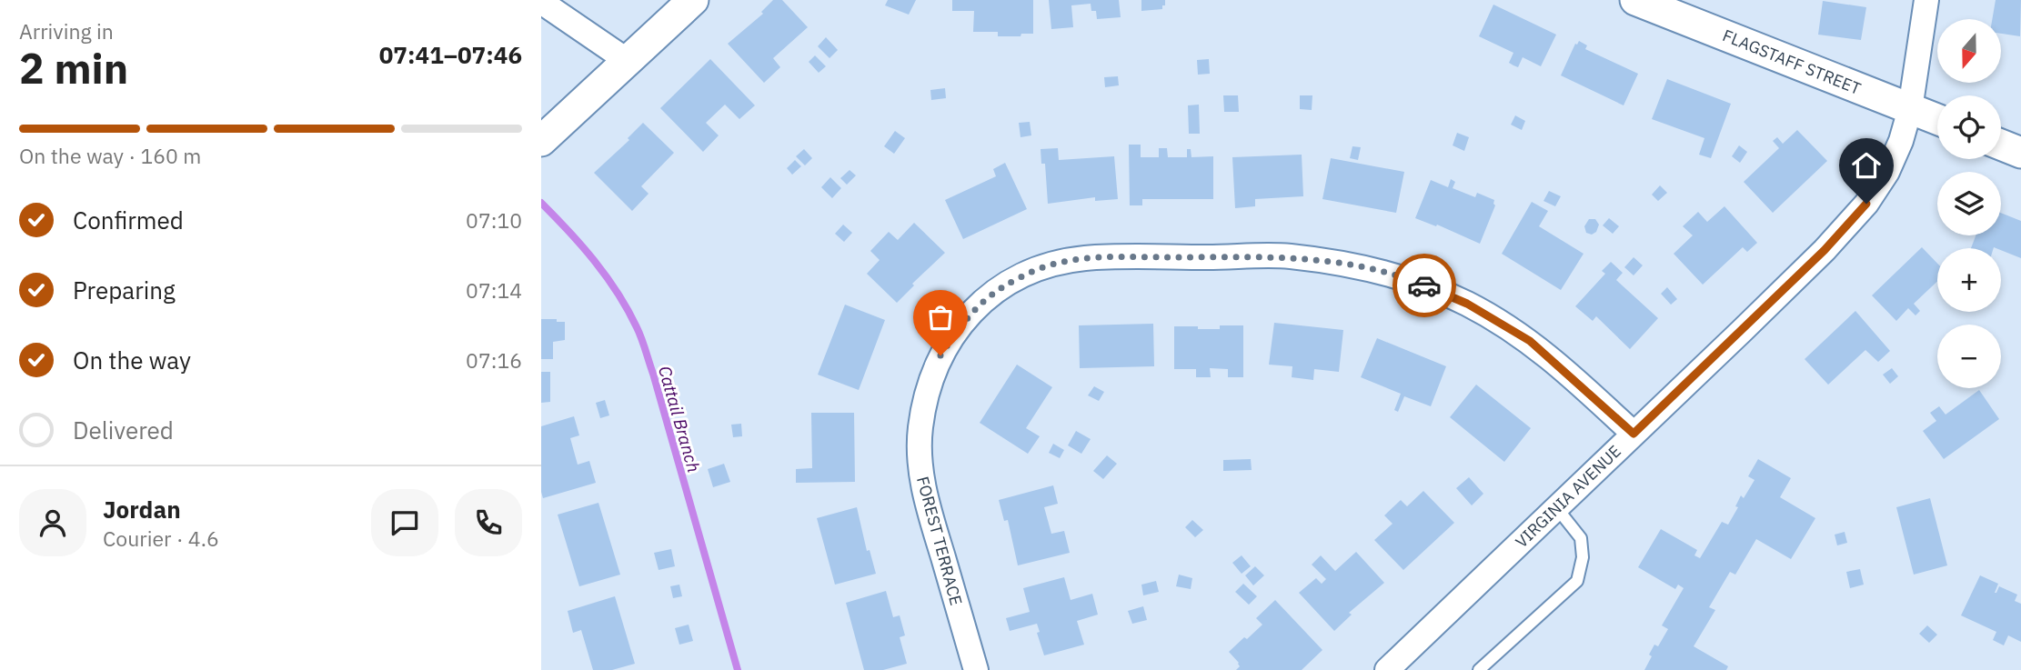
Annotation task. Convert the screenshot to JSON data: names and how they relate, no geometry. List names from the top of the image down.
{
  "streets": {
    "street": ["FLAGSTAFF STREET", "VIRGINIA AVENUE", "FOREST TERRACE"]
  },
  "crossings": [
    ["FLAGSTAFF STREET", "VIRGINIA AVENUE"],
    ["VIRGINIA AVENUE", "FOREST TERRACE"]
  ],
  "water": ["Cattail Branch"],
  "north": "bottom",
  "page": {
    "heading": ["2 min", "Arriving in", "07:41–07:46"],
    "panel": ["Jordan", "Courier · 4.6"],
    "map_buttons": ["+", "−"],
    "bar": "On the way · 160 m",
    "list": [
      ["Confirmed", "07:10"],
      ["Preparing", "07:14"],
      ["On the way", "07:16"],
      "Delivered"
    ]
  }
}
